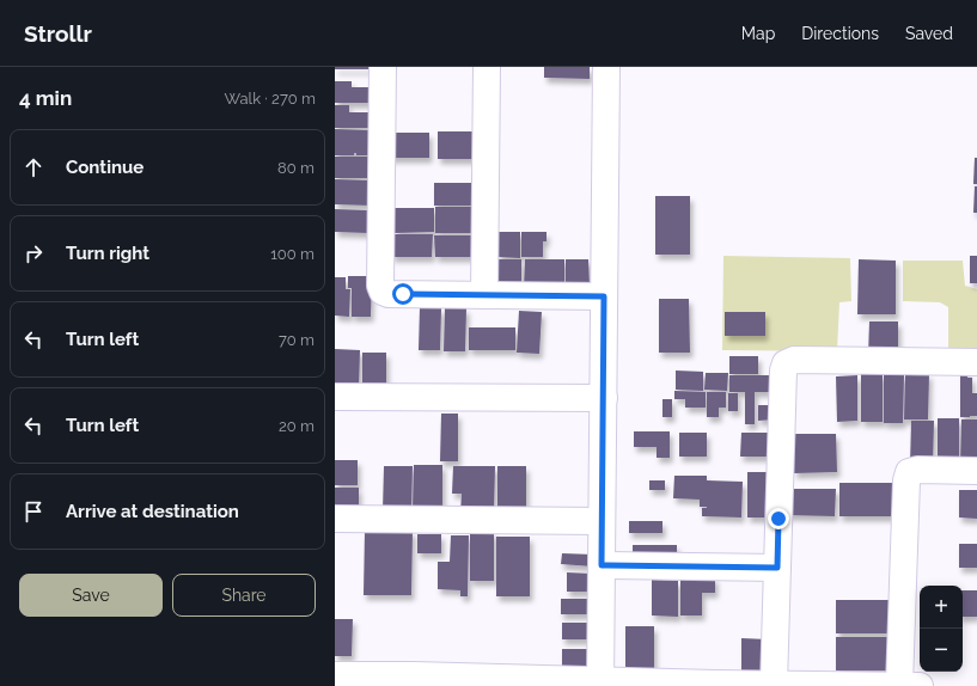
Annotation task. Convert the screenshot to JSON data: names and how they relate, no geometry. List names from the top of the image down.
{
  "page": {
    "header": "Strollr",
    "nav": ["Map", "Directions", "Saved"],
    "heading": ["4 min", "Walk · 270 m"],
    "list": [
      ["Continue", "80 m"],
      ["Turn right", "100 m"],
      ["Turn left", "70 m"],
      ["Turn left", "20 m"],
      "Arrive at destination"
    ],
    "buttons": ["Save", "Share"],
    "map_buttons": ["+", "−"]
  }
}
